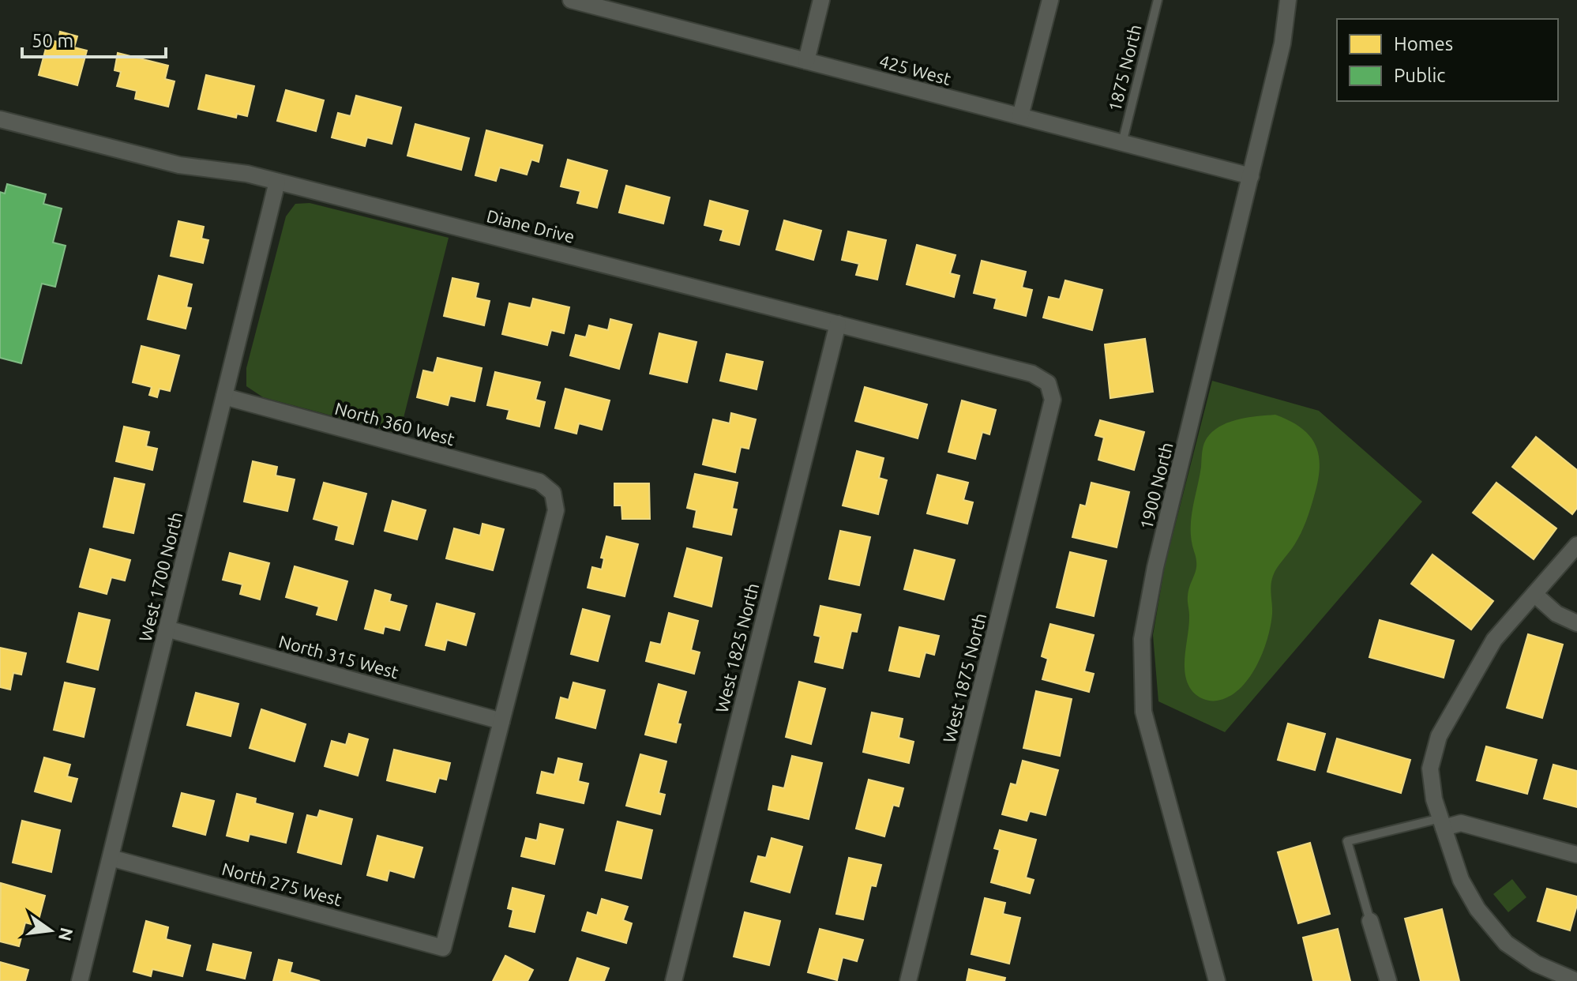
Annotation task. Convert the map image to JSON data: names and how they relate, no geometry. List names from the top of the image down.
{
  "streets": {
    "street": [
      "425 West",
      "Diane Drive",
      "North 360 West",
      "1900 North",
      "West 1700 North",
      "West 1825 North",
      "North 315 West",
      "West 1875 North",
      "North 275 West"
    ],
    "lane": ["1875 North"]
  },
  "crossings": [
    ["1875 North", "425 West"],
    ["425 West", "1900 North"],
    ["Diane Drive", "West 1700 North"],
    ["Diane Drive", "West 1825 North"],
    ["Diane Drive", "West 1875 North"],
    ["North 360 West", "West 1700 North"],
    ["North 360 West", "North 315 West"],
    ["North 360 West", "North 275 West"],
    ["West 1700 North", "North 315 West"],
    ["West 1700 North", "North 275 West"],
    ["North 315 West", "North 275 West"]
  ],
  "legend": ["Homes", "Public"],
  "scale_bar": "50 m",
  "north": "right"
}
